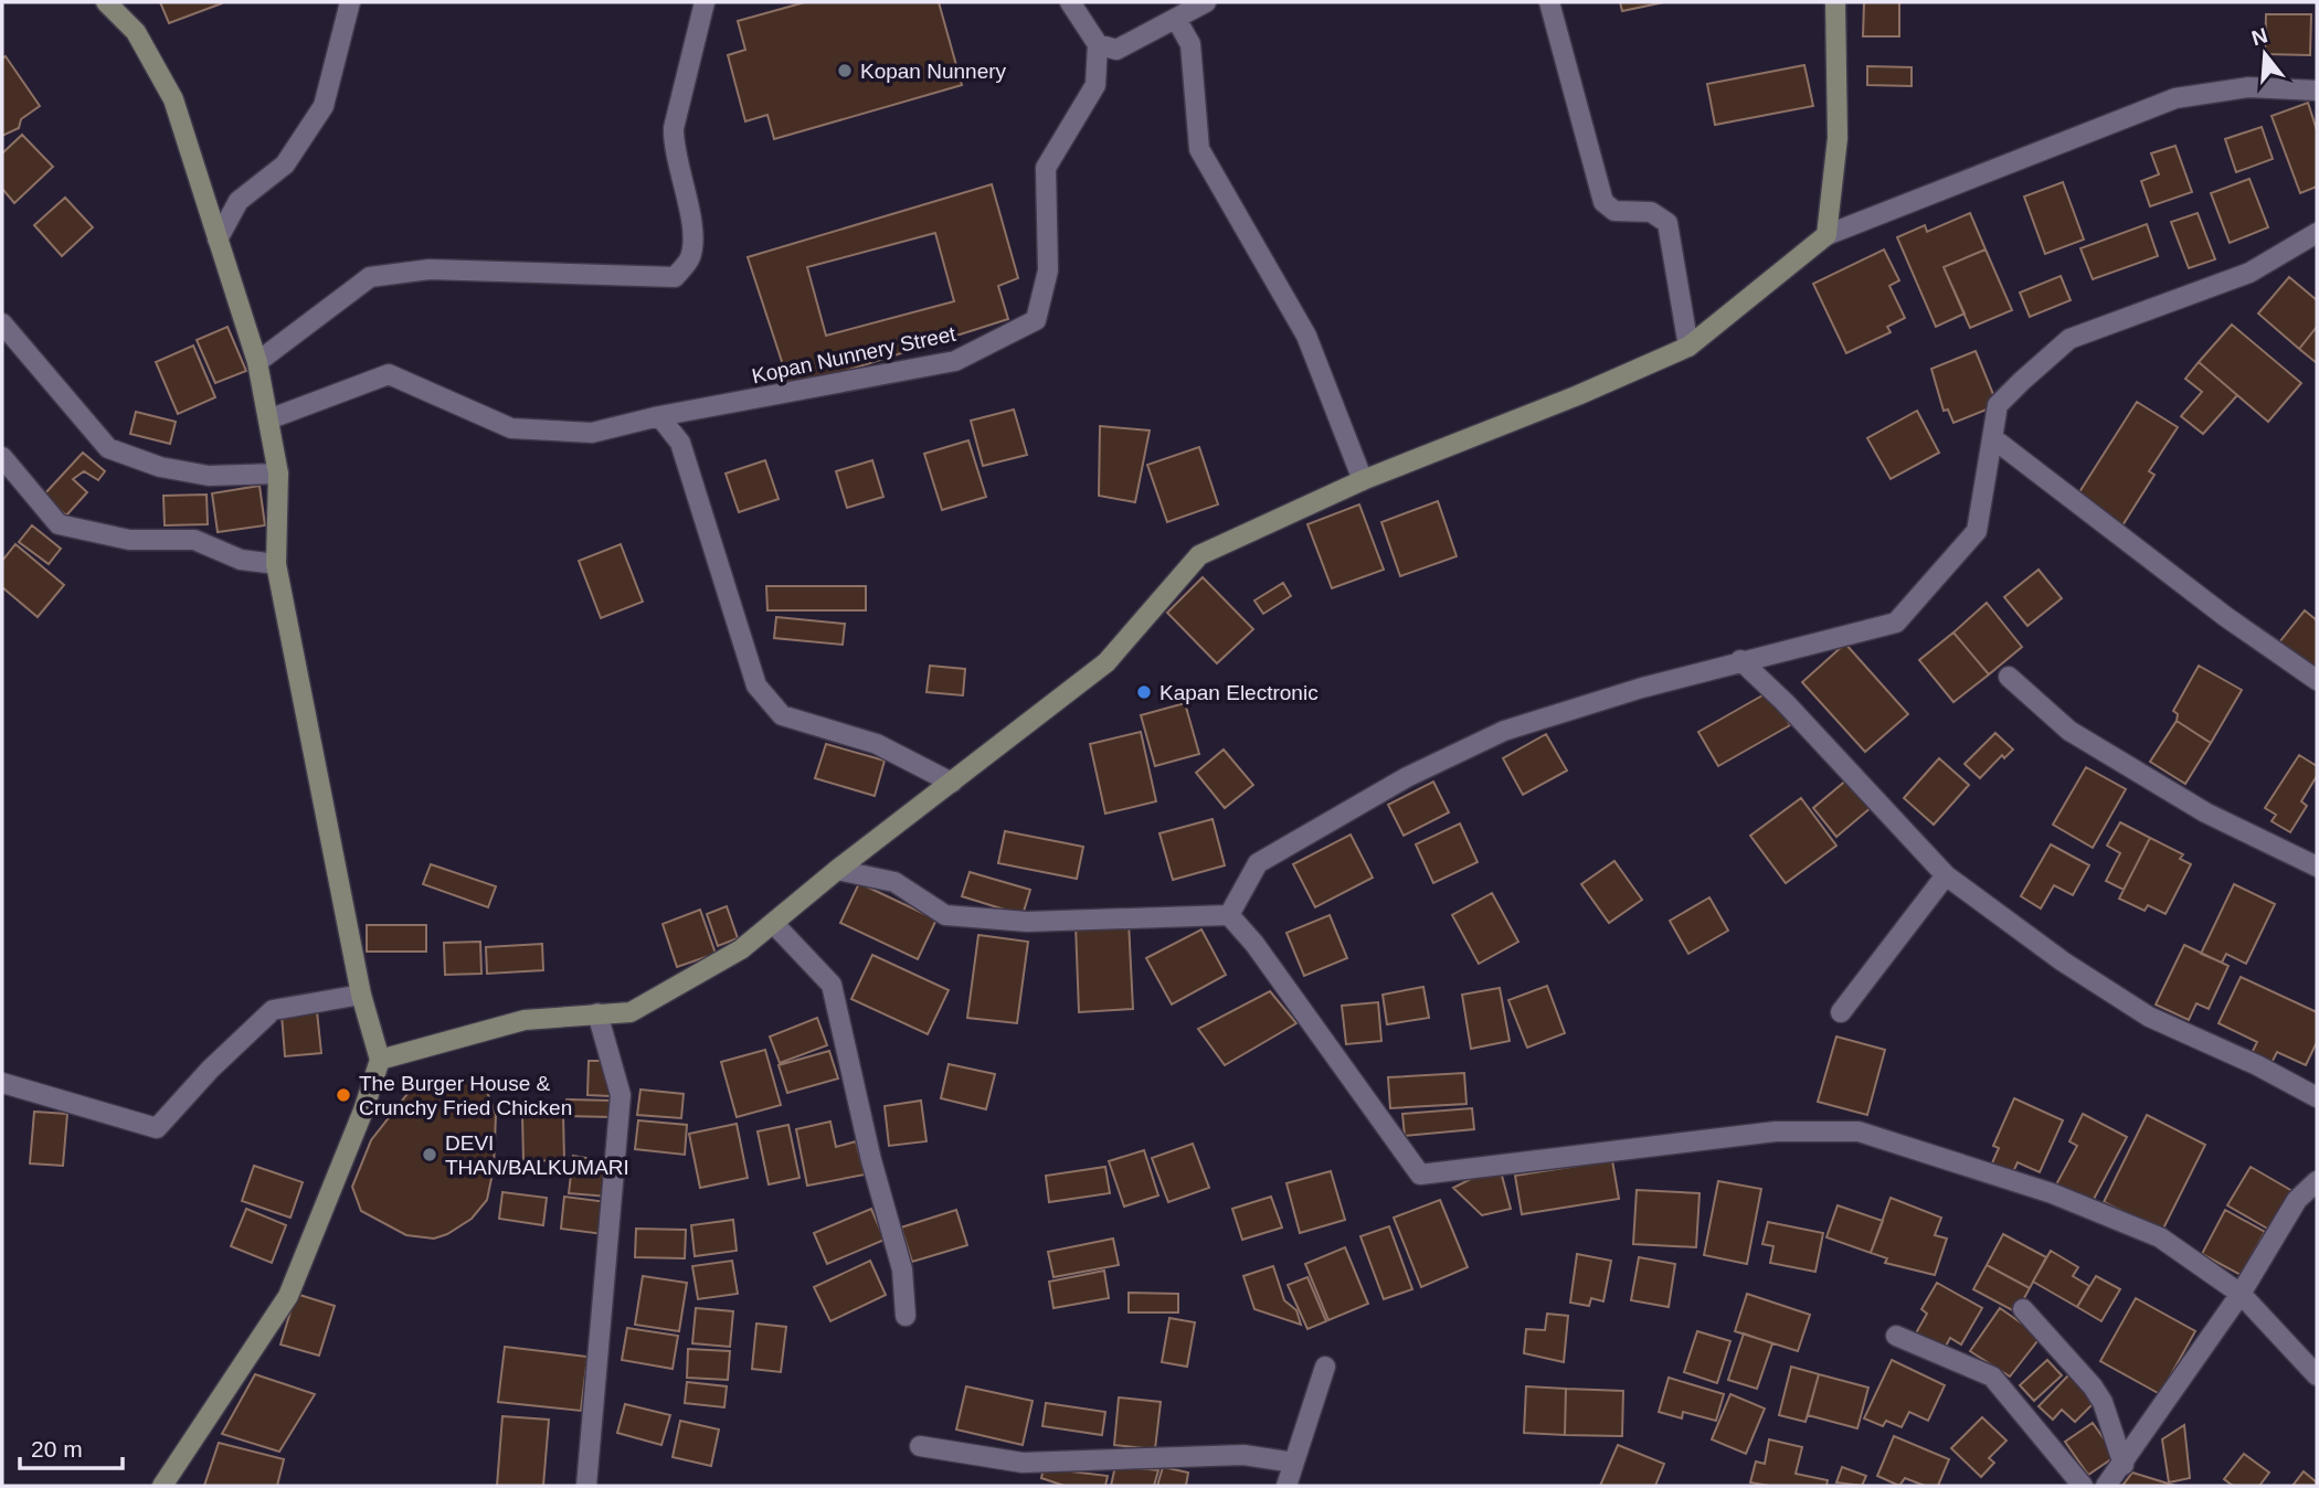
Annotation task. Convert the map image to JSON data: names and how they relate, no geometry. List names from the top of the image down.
{
  "streets": {
    "street": ["Kopan Nunnery Street"]
  },
  "places": [
    "Kopan Nunnery",
    "Kapan Electronic",
    "The Burger House & Crunchy Fried Chicken",
    "DEVI THAN/BALKUMARI"
  ],
  "scale_bar": "20 m",
  "north": "top"
}
